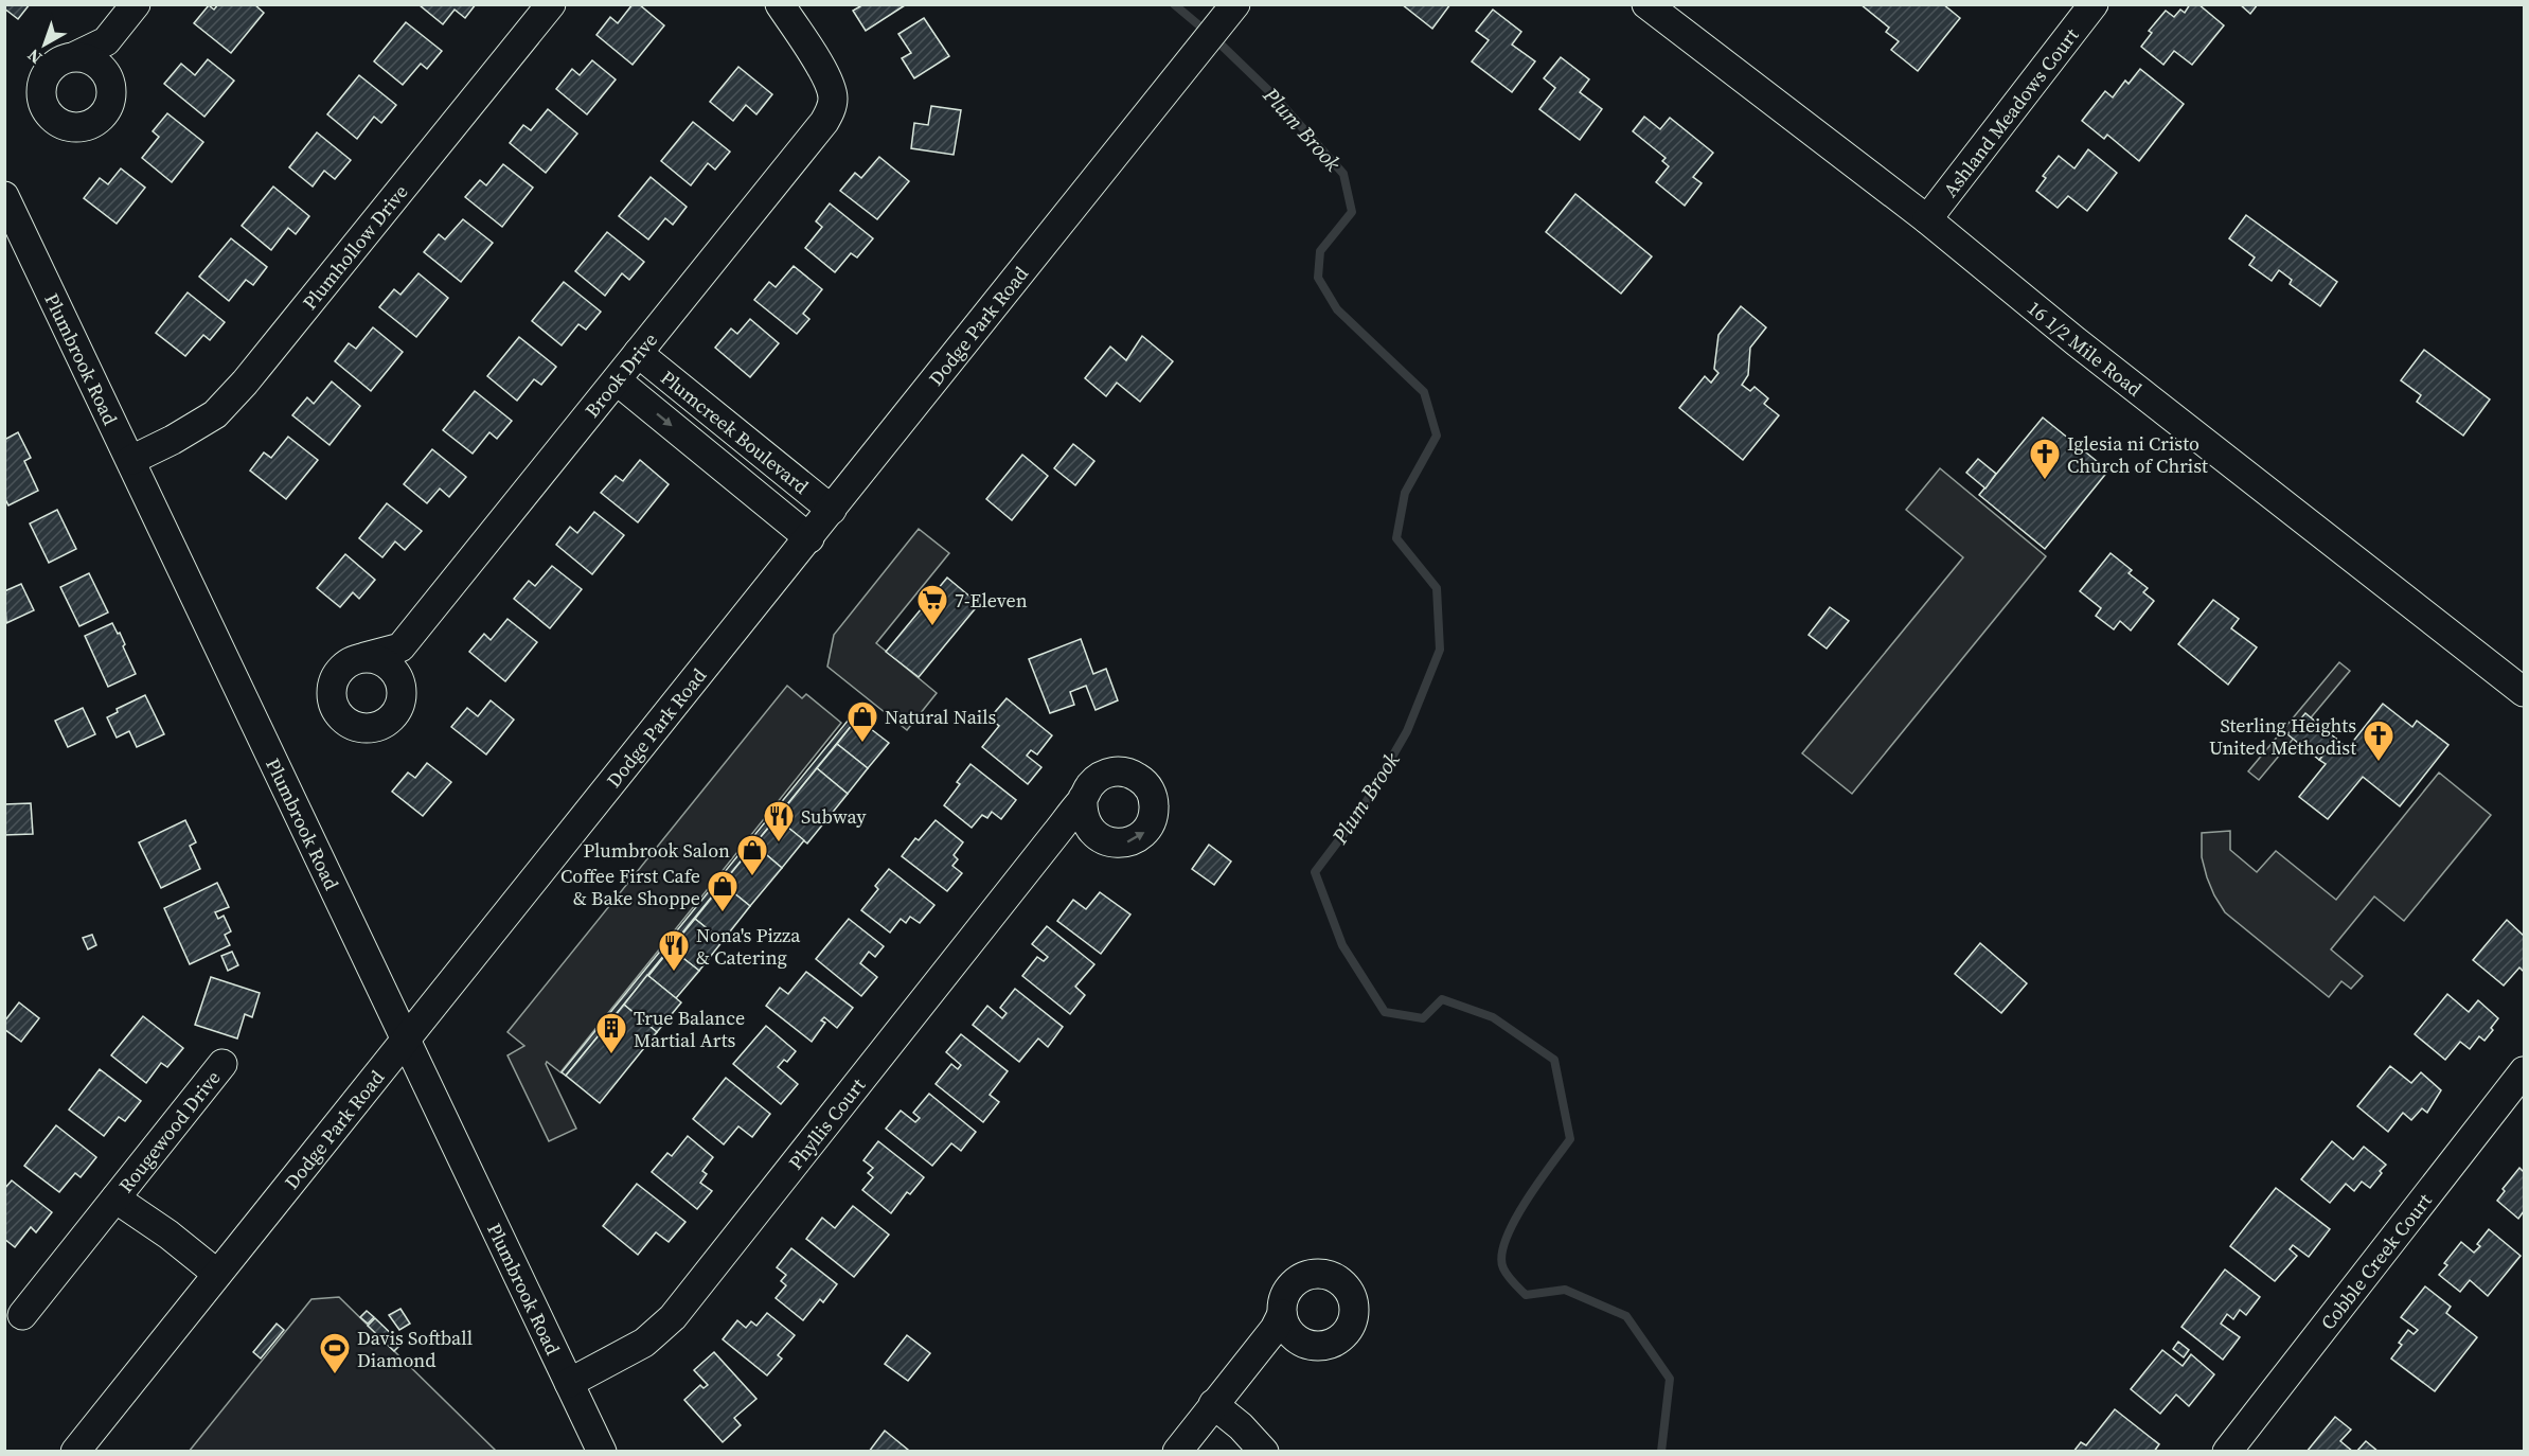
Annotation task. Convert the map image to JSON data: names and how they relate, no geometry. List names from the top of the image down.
{
  "streets": {
    "street": [
      "Ashland Meadows Court",
      "Plumhollow Drive",
      "Dodge Park Road",
      "16 1/2 Mile Road",
      "Plumbrook Road",
      "Brook Drive",
      "Plumcreek Boulevard",
      "Phyllis Court",
      "Rougewood Drive",
      "Cobble Creek Court"
    ]
  },
  "crossings": [
    ["Ashland Meadows Court", "16 1/2 Mile Road"],
    ["Plumhollow Drive", "Plumbrook Road"],
    ["Dodge Park Road", "Plumbrook Road"],
    ["Dodge Park Road", "Plumcreek Boulevard"],
    ["Dodge Park Road", "Rougewood Drive"],
    ["Plumbrook Road", "Phyllis Court"],
    ["Brook Drive", "Plumcreek Boulevard"]
  ],
  "water": ["Plum Brook"],
  "places": {
    "church": ["Iglesia ni Cristo Church of Christ", "Sterling Heights United Methodist"],
    "supermarket": ["7-Eleven"],
    "shop": ["Natural Nails", "Plumbrook Salon", "Coffee First Cafe & Bake Shoppe"],
    "restaurant": ["Subway", "Nona's Pizza & Catering"],
    "building": ["True Balance Martial Arts"],
    "sports": ["Davis Softball Diamond"]
  },
  "north": "bottom left"
}
